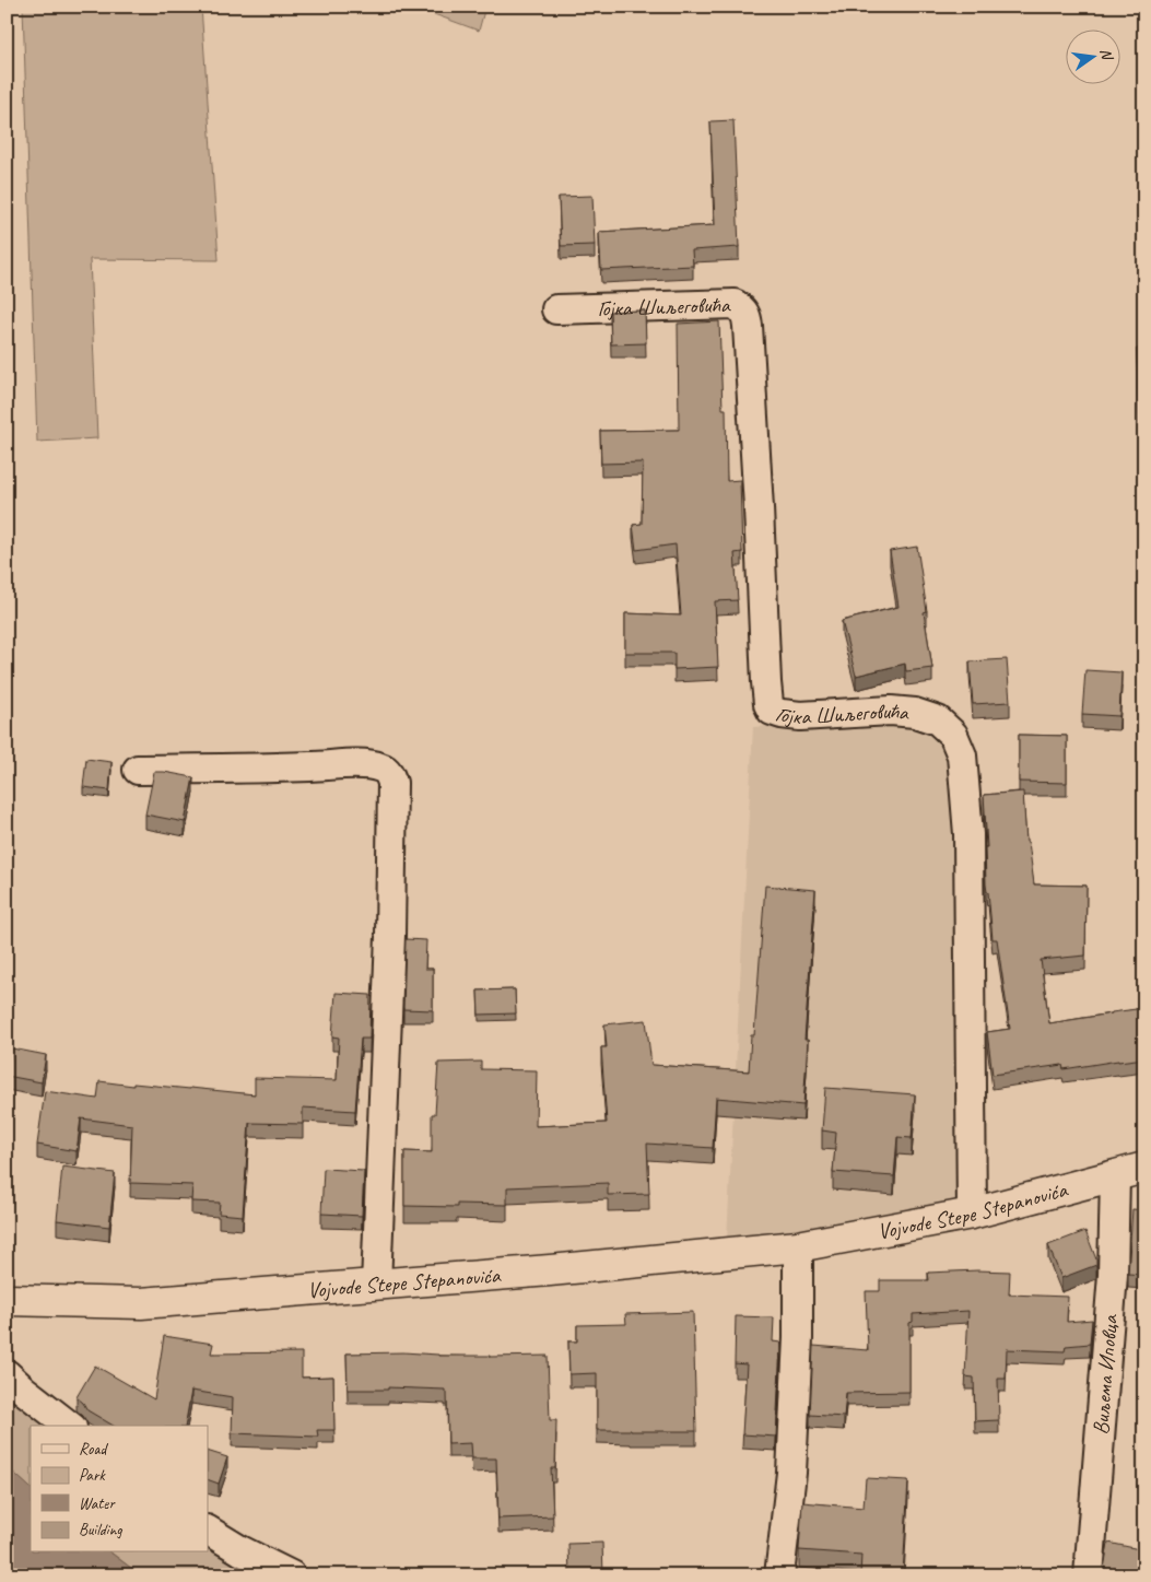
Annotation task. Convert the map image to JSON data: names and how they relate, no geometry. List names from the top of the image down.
{
  "streets": {
    "main road": ["Vojvode Stepe Stepanovića"],
    "street": ["Гојка Шиљеговића", "Виљема Иповца"]
  },
  "crossings": [
    ["Гојка Шиљеговића", "Vojvode Stepe Stepanovića"],
    ["Vojvode Stepe Stepanovića", "Виљема Иповца"]
  ],
  "legend": [
    "Road",
    "Park",
    "Water",
    "Building"
  ],
  "north": "right"
}
